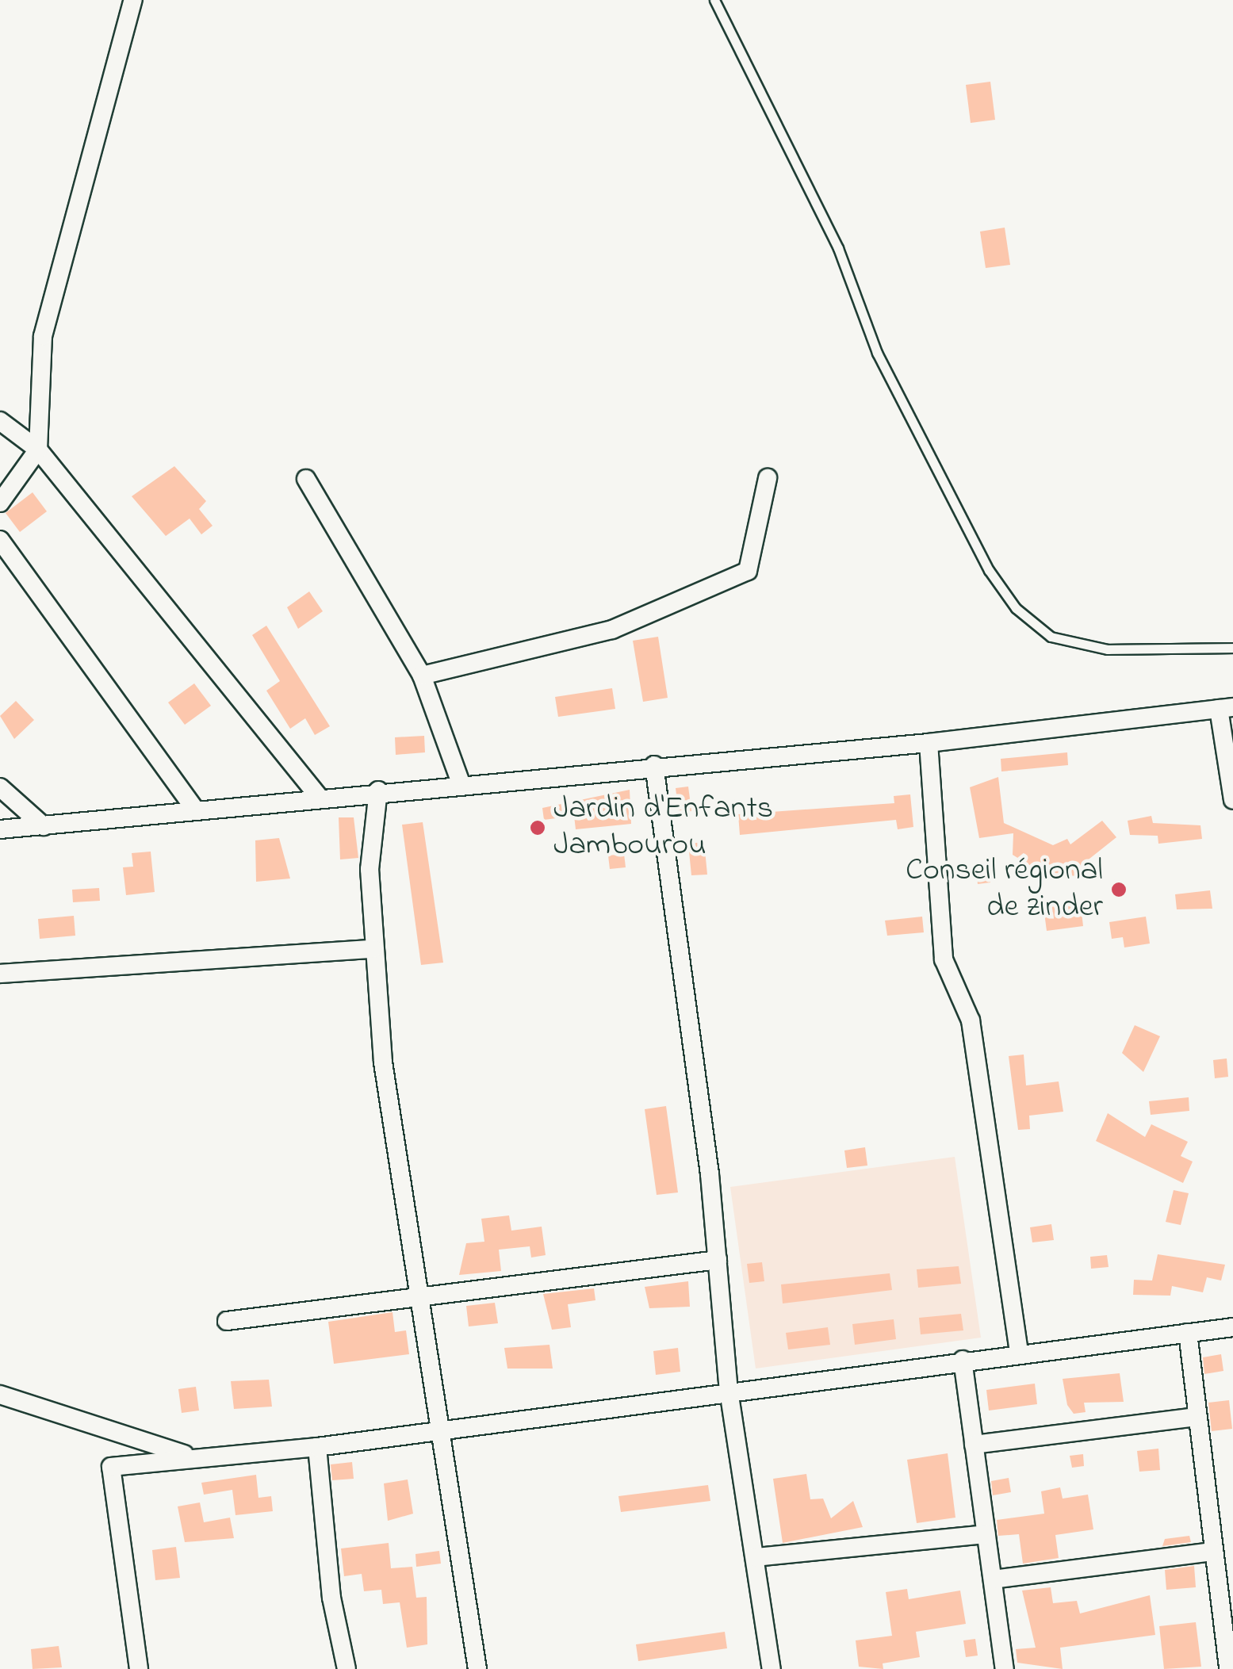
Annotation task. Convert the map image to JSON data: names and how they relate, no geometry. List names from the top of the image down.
{
  "places": ["Jardin d'Enfants Jambourou", "Conseil régional de zinder"]
}
